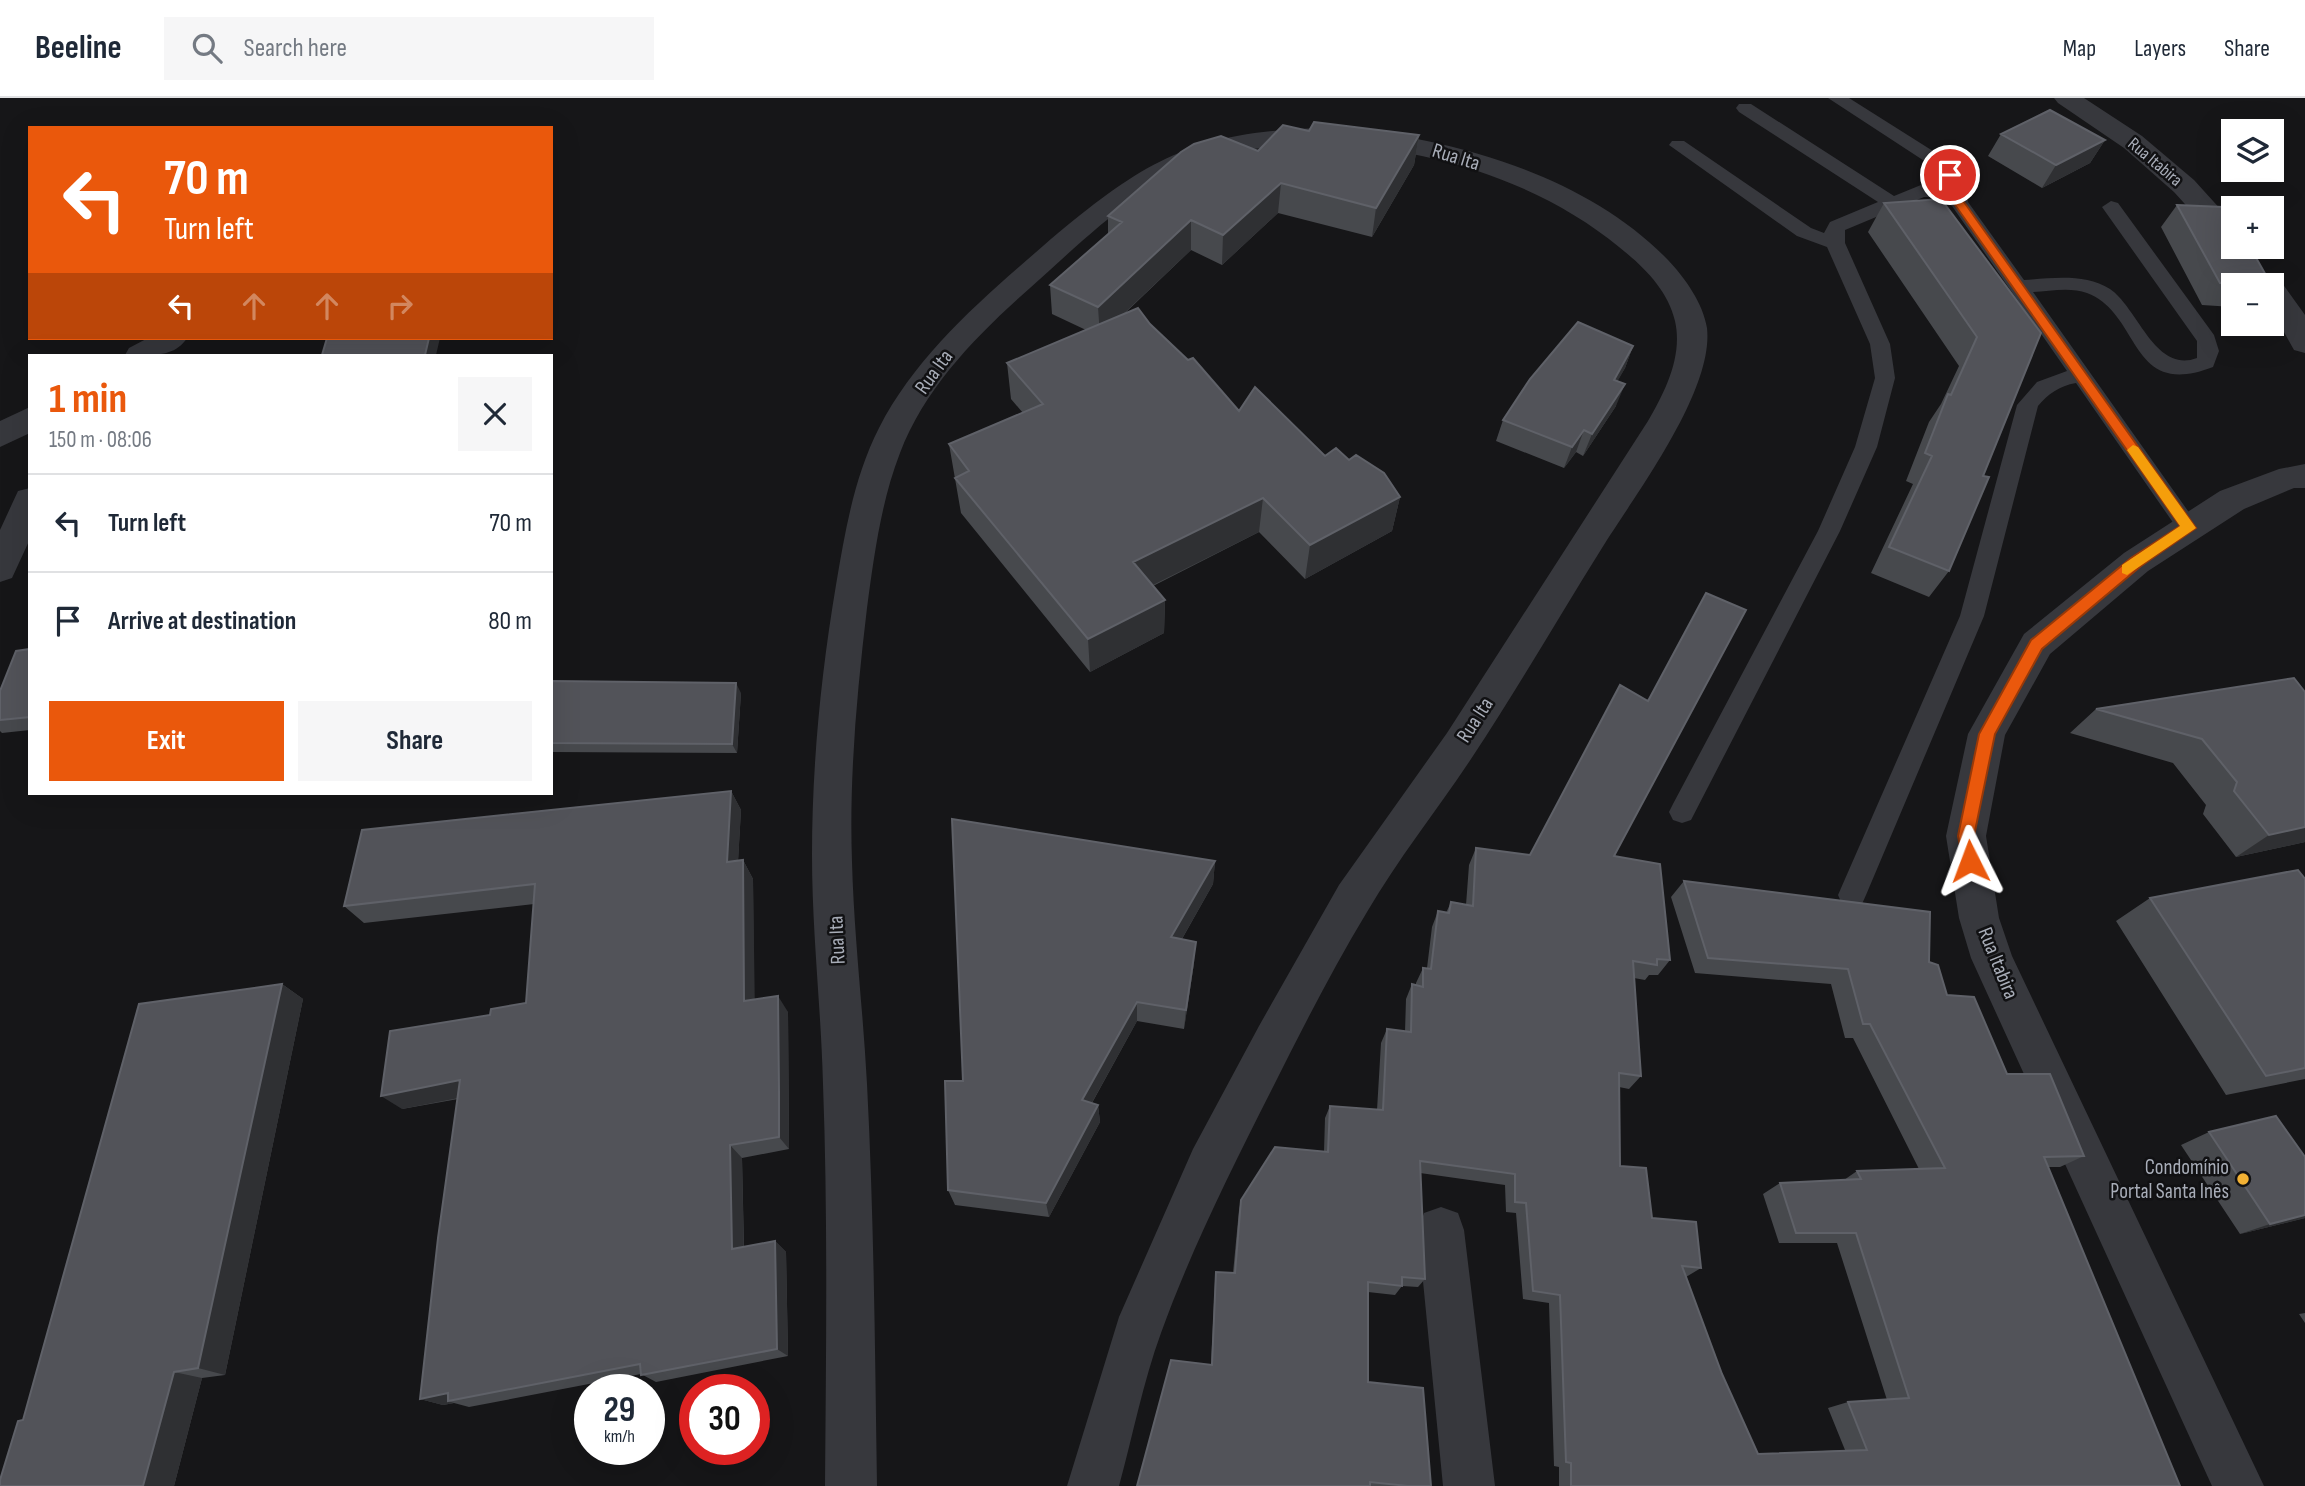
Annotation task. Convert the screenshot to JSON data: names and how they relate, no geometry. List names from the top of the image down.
{
  "streets": {
    "street": ["Rua Ita", "Rua Itabira"]
  },
  "places": ["Condomínio Portal Santa Inês"],
  "page": {
    "header": "Beeline",
    "search": "Search here",
    "nav": ["Map", "Layers", "Share"],
    "map_buttons": ["+", "−"],
    "turn": ["70 m", "Turn left"],
    "heading": ["1 min", "150 m · 08:06"],
    "list": [
      {
        "name": "Turn left",
        "value": "70 m"
      },
      {
        "name": "Arrive at destination",
        "value": "80 m"
      }
    ],
    "buttons": ["Exit", "Share"],
    "speed": "29 km/h",
    "limit": "30"
  }
}
